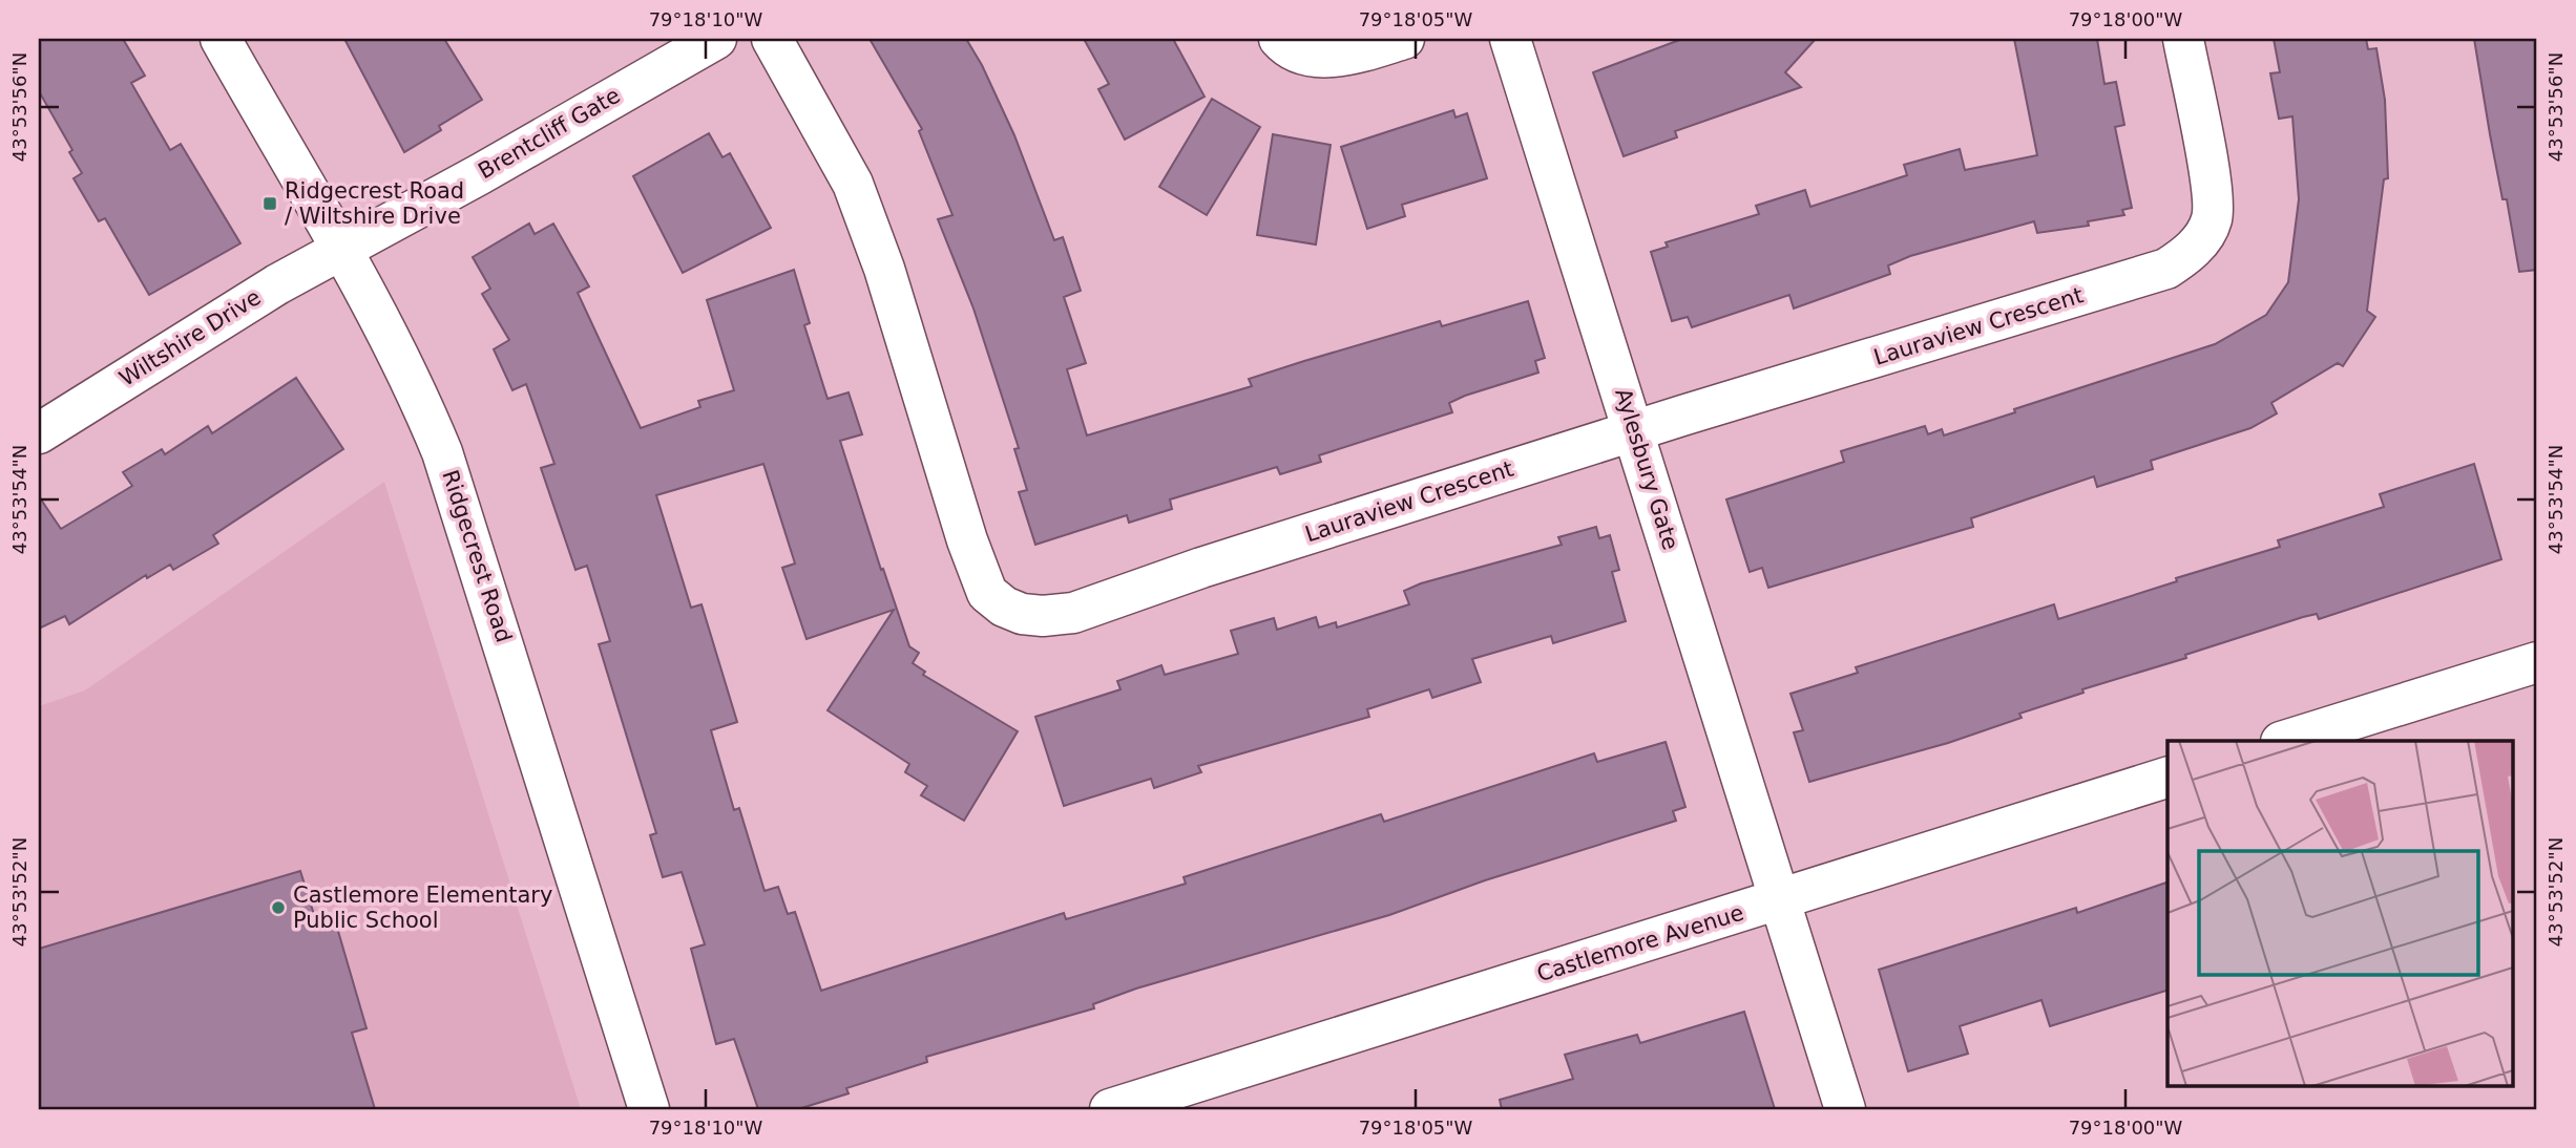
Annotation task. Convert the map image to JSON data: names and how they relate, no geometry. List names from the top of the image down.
{
  "streets": {
    "street": [
      "Brentcliff Gate",
      "Lauraview Crescent",
      "Wiltshire Drive",
      "Aylesbury Gate",
      "Ridgecrest Road",
      "Castlemore Avenue"
    ]
  },
  "crossings": [
    ["Brentcliff Gate", "Wiltshire Drive"],
    ["Brentcliff Gate", "Ridgecrest Road"],
    ["Lauraview Crescent", "Aylesbury Gate"],
    ["Wiltshire Drive", "Ridgecrest Road"],
    ["Aylesbury Gate", "Castlemore Avenue"]
  ],
  "places": {
    "transit": ["Ridgecrest Road / Wiltshire Drive"],
    "other": ["Castlemore Elementary Public School"]
  },
  "coordinates": [
    "79°18'10\"W",
    "79°18'05\"W",
    "79°18'00\"W",
    "43°53'56\"N",
    "43°53'54\"N",
    "43°53'52\"N"
  ]
}
